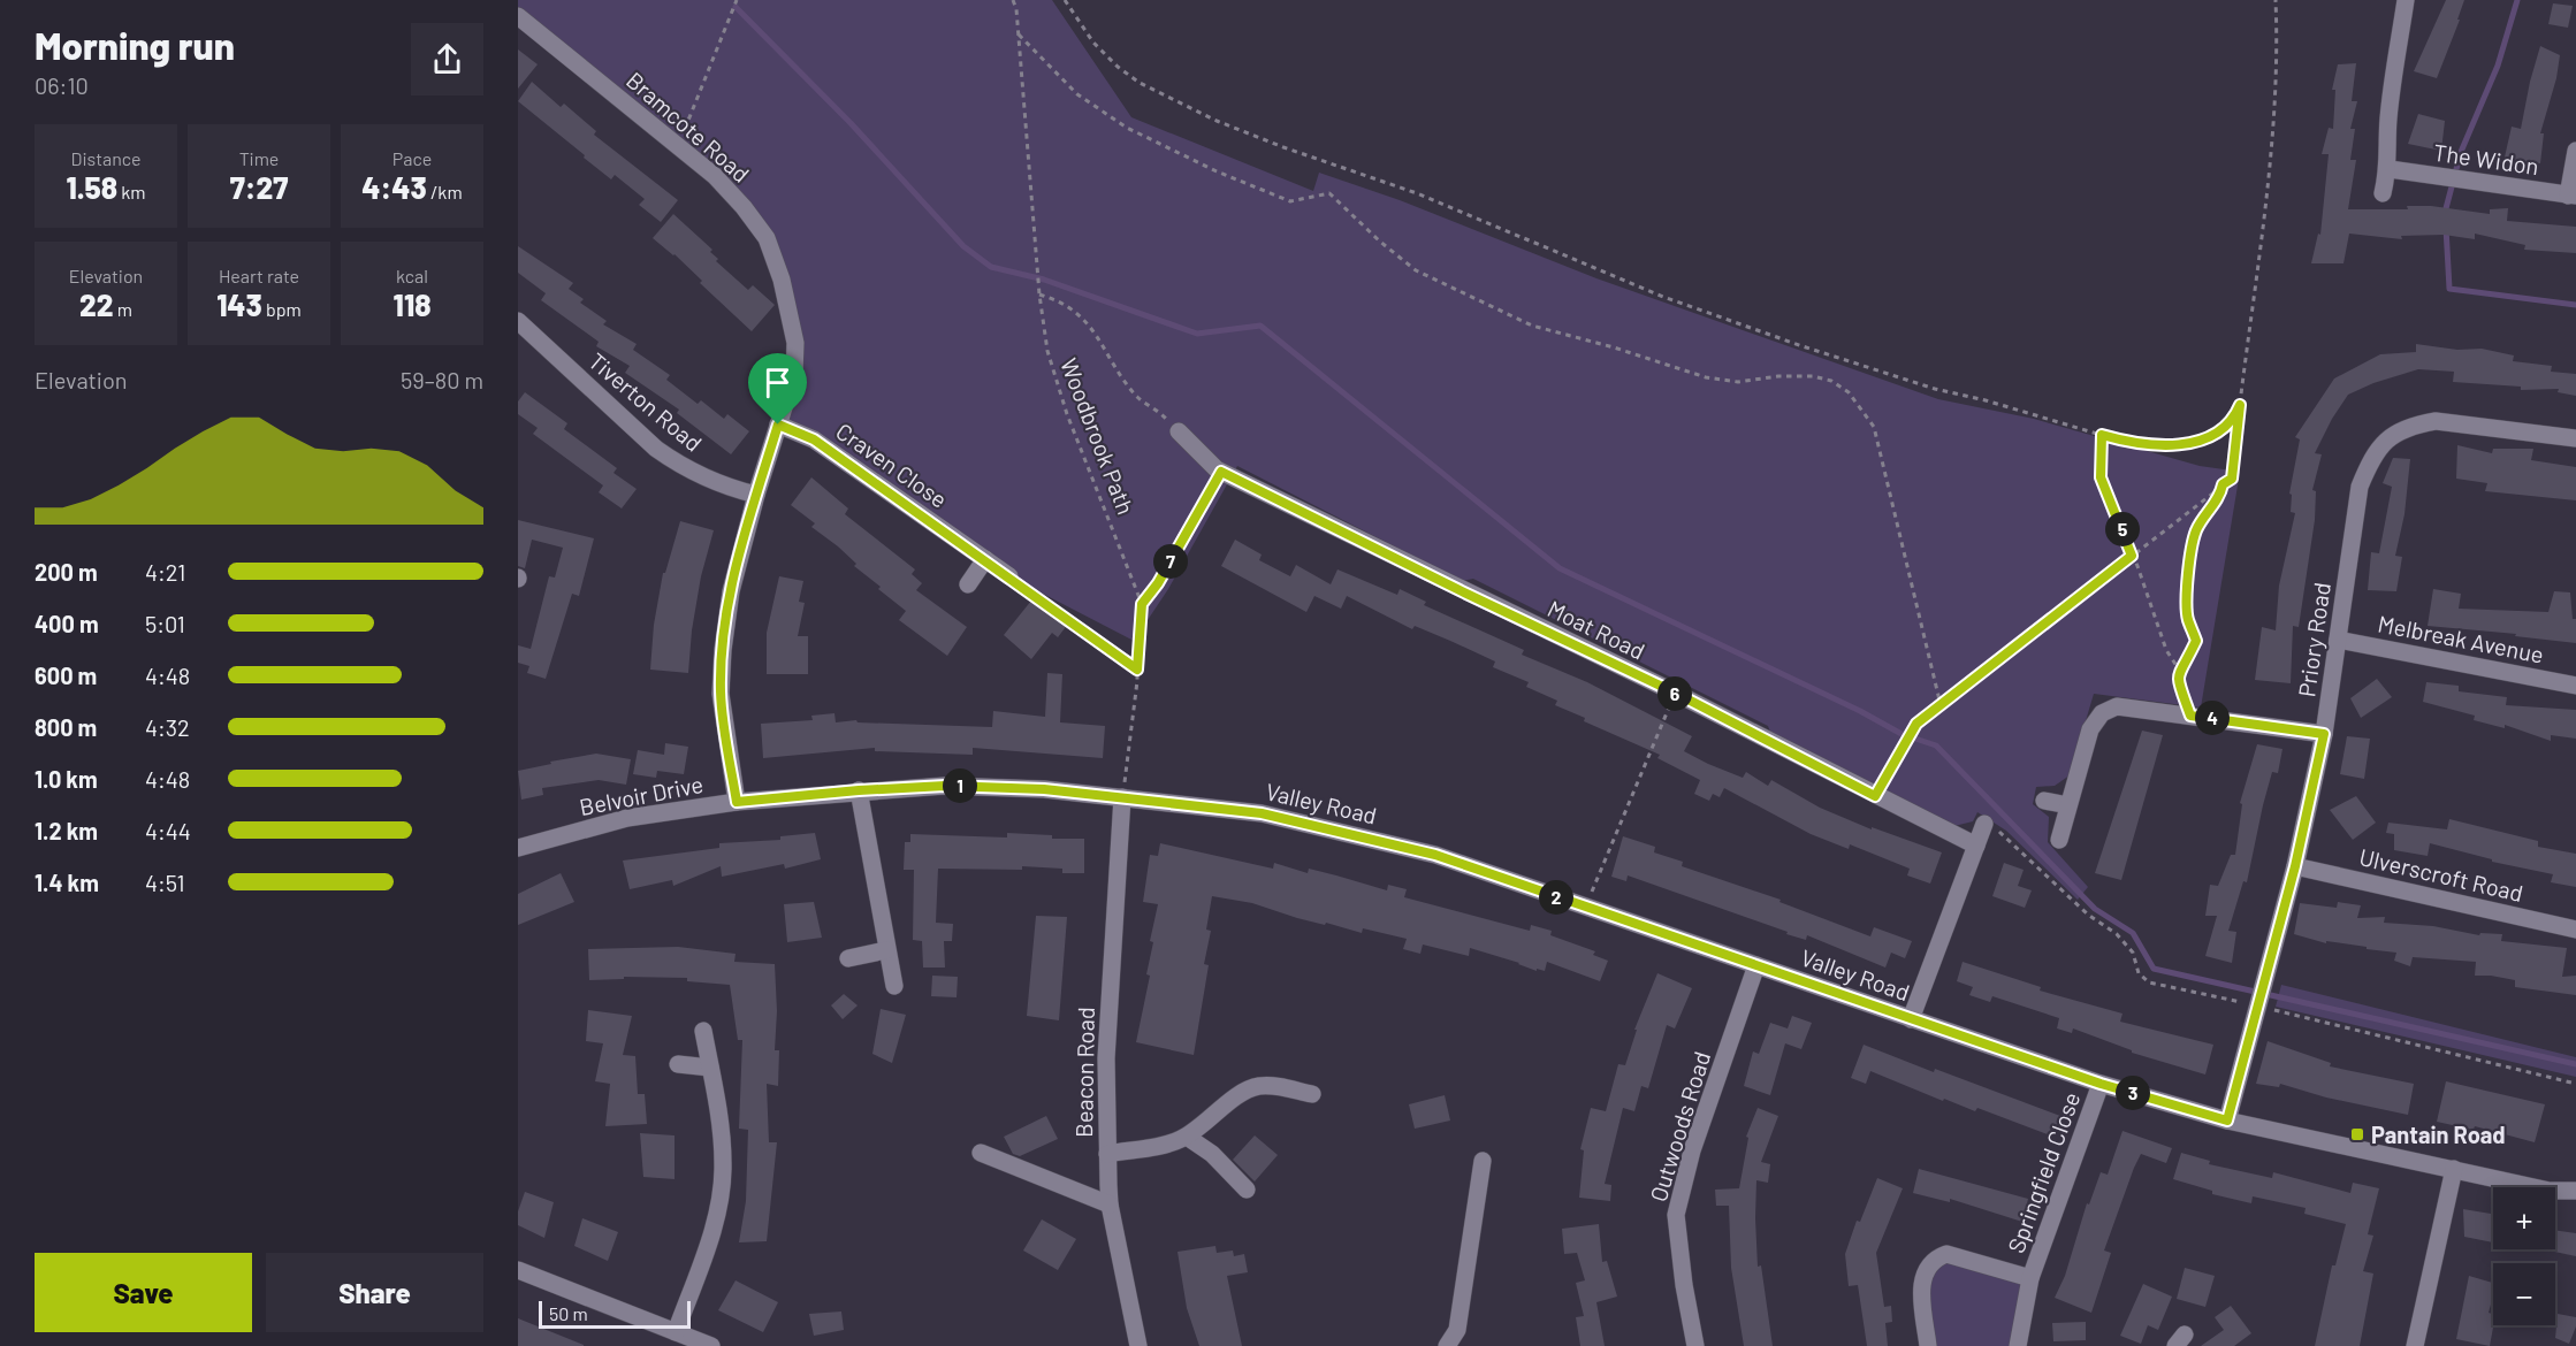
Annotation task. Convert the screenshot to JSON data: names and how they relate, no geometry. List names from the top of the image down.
{
  "streets": {
    "street": [
      "Bramcote Road",
      "The Widon",
      "Tiverton Road",
      "Craven Close",
      "Moat Road",
      "Melbreak Avenue",
      "Priory Road",
      "Belvoir Drive",
      "Valley Road",
      "Ulverscroft Road",
      "Beacon Road",
      "Outwoods Road",
      "Springfield Close"
    ],
    "path": ["Woodbrook Path"]
  },
  "crossings": [
    ["Bramcote Road", "Craven Close"],
    ["Woodbrook Path", "Belvoir Drive"],
    ["Woodbrook Path", "Valley Road"],
    ["Woodbrook Path", "Beacon Road"],
    ["Melbreak Avenue", "Priory Road"],
    ["Priory Road", "Valley Road"],
    ["Priory Road", "Ulverscroft Road"],
    ["Belvoir Drive", "Valley Road"],
    ["Belvoir Drive", "Beacon Road"],
    ["Valley Road", "Beacon Road"],
    ["Valley Road", "Outwoods Road"],
    ["Valley Road", "Springfield Close"]
  ],
  "places": {
    "transit": ["Pantain Road"]
  },
  "scale_bar": "50 m",
  "page": {
    "heading": ["Morning run", "06:10"],
    "stats": [
      ["Distance", "1.58 km"],
      ["Time", "7:27"],
      ["Pace", "4:43 /km"],
      ["Elevation", "22 m"],
      ["Heart rate", "143 bpm"],
      ["kcal", "118"]
    ],
    "chart": ["Elevation", "59–80 m"],
    "pins": [
      "5",
      "7",
      "6",
      "4",
      "1",
      "2",
      "3"
    ],
    "list": [
      {
        "name": "200 m",
        "note": "4:21"
      },
      {
        "name": "400 m",
        "note": "5:01"
      },
      {
        "name": "600 m",
        "note": "4:48"
      },
      {
        "name": "800 m",
        "note": "4:32"
      },
      {
        "name": "1.0 km",
        "note": "4:48"
      },
      {
        "name": "1.2 km",
        "note": "4:44"
      },
      {
        "name": "1.4 km",
        "note": "4:51"
      }
    ],
    "map_buttons": ["+", "−"],
    "buttons": ["Save", "Share"],
    "scale": "50 m"
  }
}
